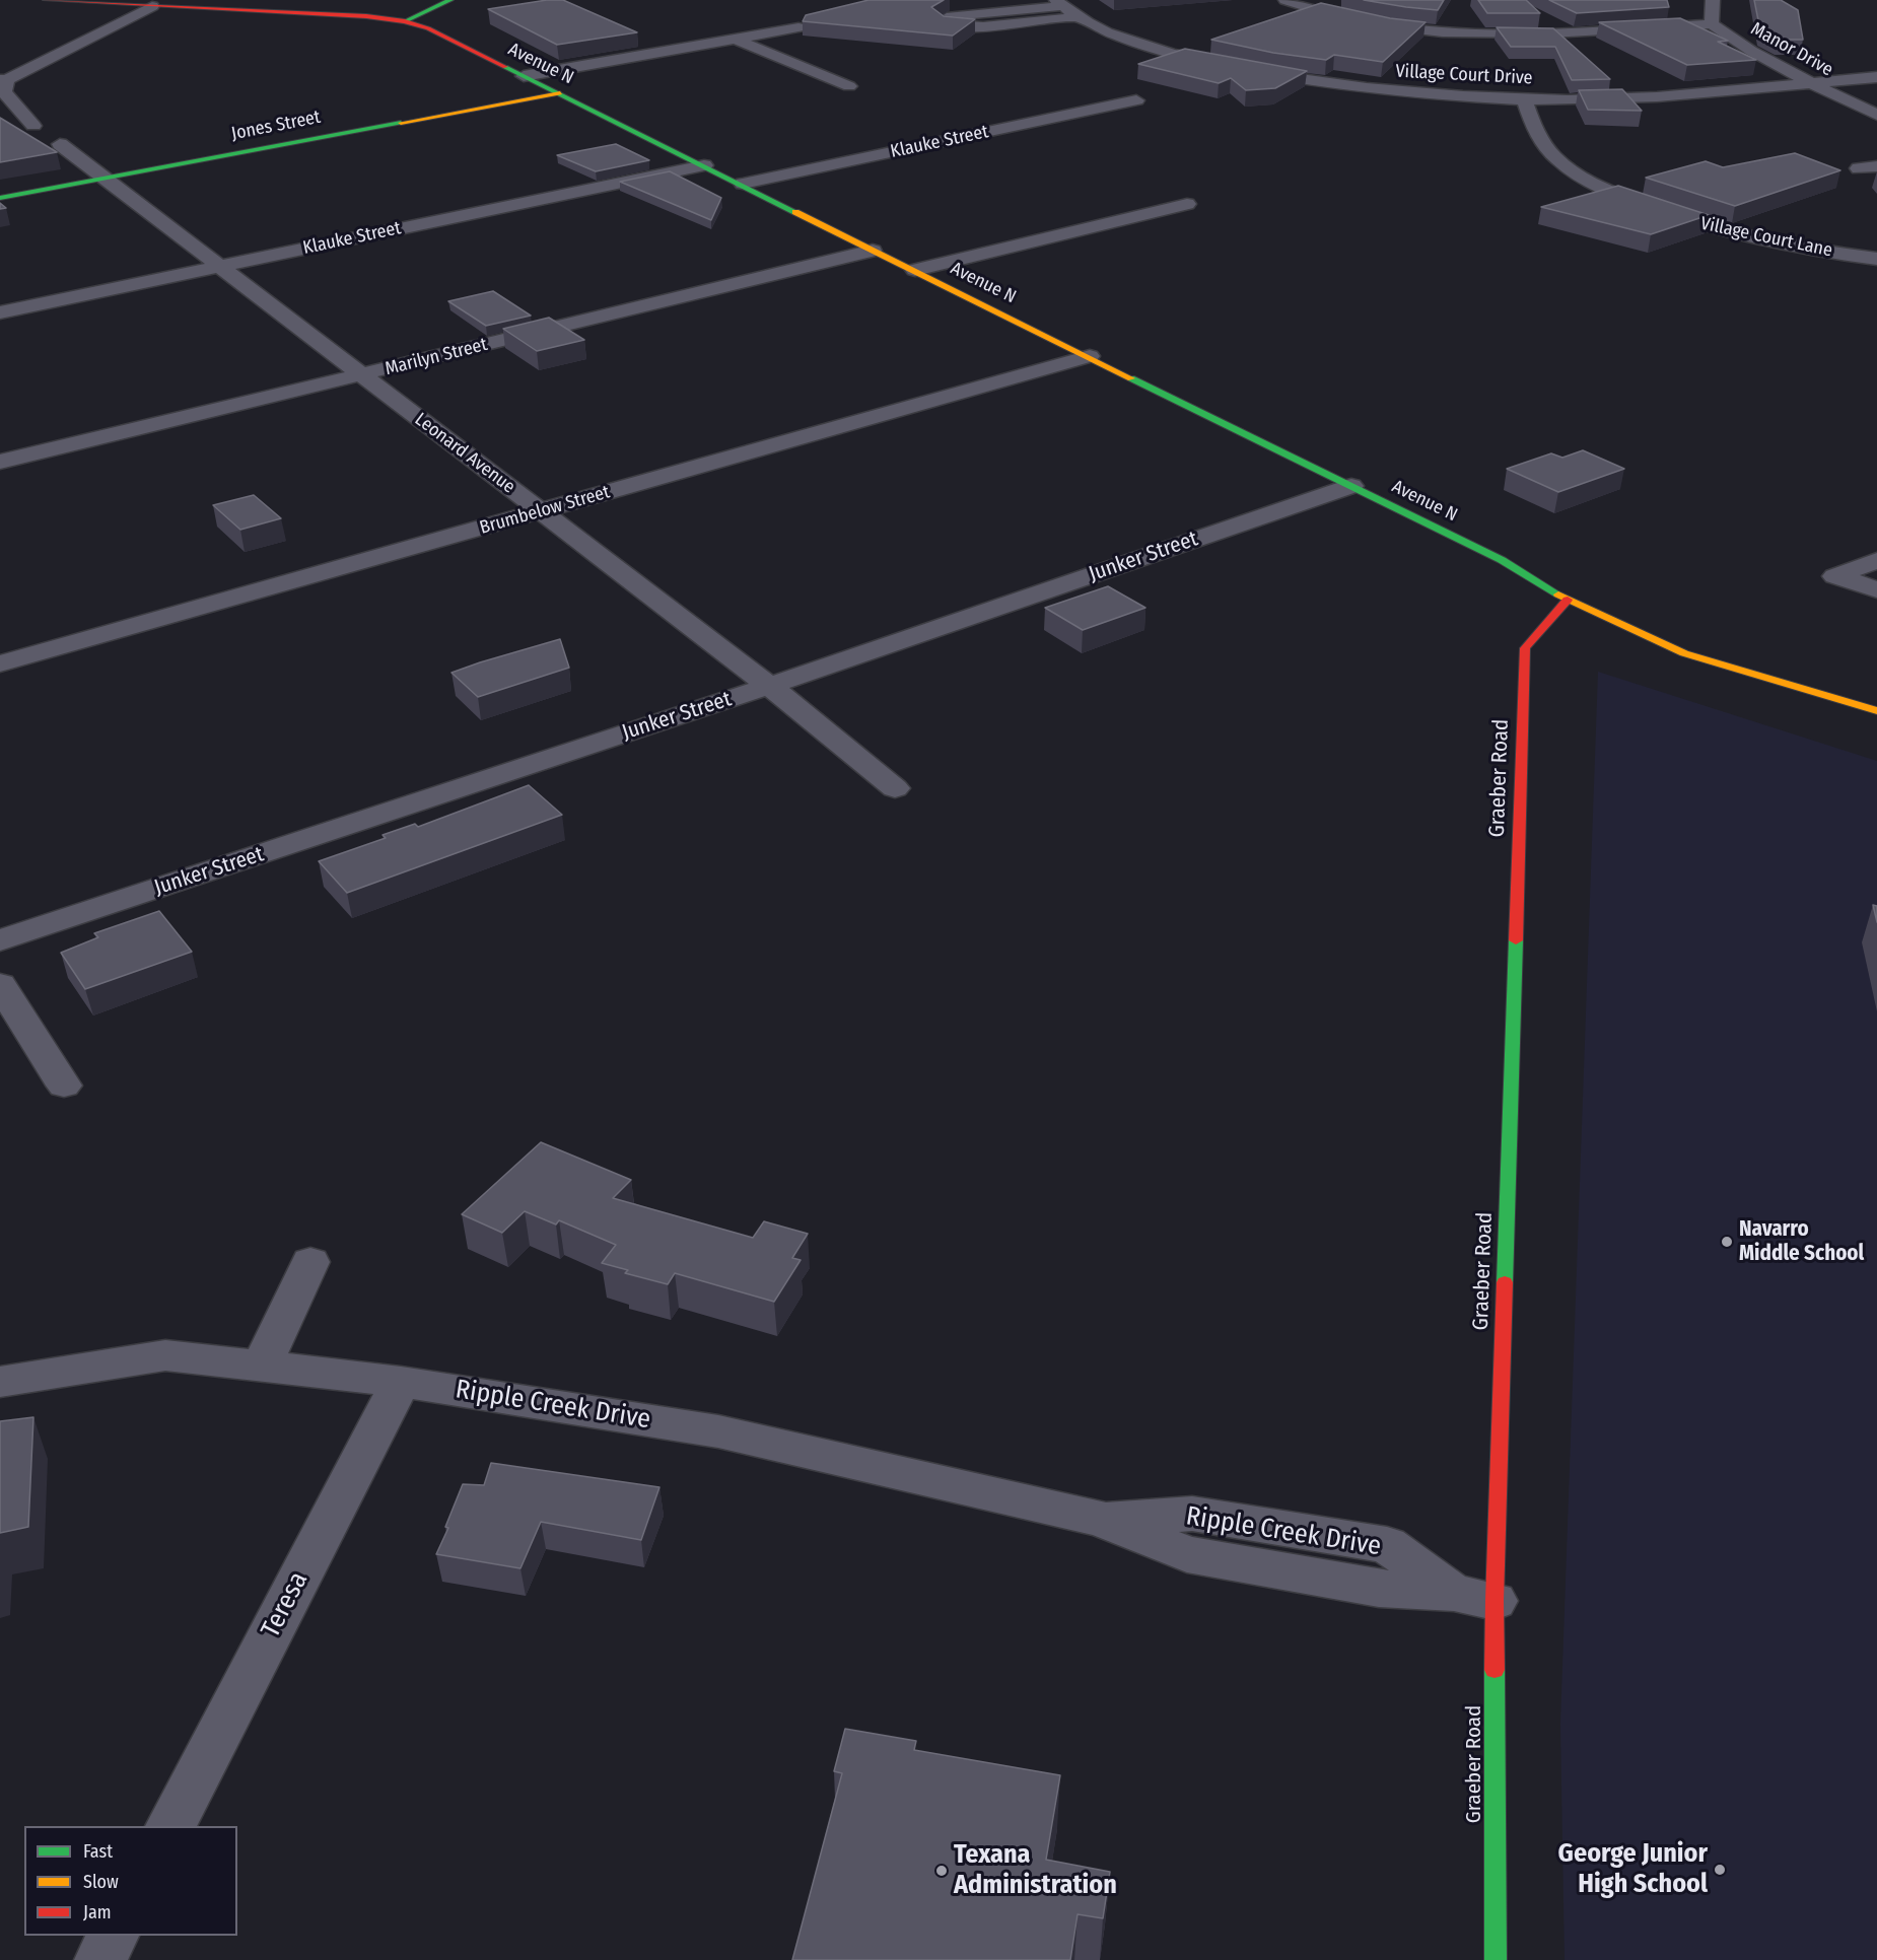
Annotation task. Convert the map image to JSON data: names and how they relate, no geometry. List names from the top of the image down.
{
  "streets": {
    "street": [
      "Manor Drive",
      "Avenue N",
      "Village Court Drive",
      "Jones Street",
      "Klauke Street",
      "Village Court Lane",
      "Marilyn Street",
      "Leonard Avenue",
      "Brumbelow Street",
      "Junker Street",
      "Graeber Road",
      "Ripple Creek Drive",
      "Teresa"
    ]
  },
  "crossings": [
    ["Manor Drive", "Village Court Drive"],
    ["Avenue N", "Jones Street"],
    ["Avenue N", "Klauke Street"],
    ["Avenue N", "Marilyn Street"],
    ["Avenue N", "Brumbelow Street"],
    ["Avenue N", "Junker Street"],
    ["Avenue N", "Graeber Road"],
    ["Village Court Drive", "Village Court Lane"],
    ["Jones Street", "Leonard Avenue"],
    ["Klauke Street", "Leonard Avenue"],
    ["Marilyn Street", "Leonard Avenue"],
    ["Leonard Avenue", "Brumbelow Street"],
    ["Leonard Avenue", "Junker Street"],
    ["Graeber Road", "Ripple Creek Drive"],
    ["Ripple Creek Drive", "Teresa"]
  ],
  "places": ["Navarro Middle School", "George Junior High School", "Texana Administration"],
  "legend": ["Fast", "Slow", "Jam"]
}
